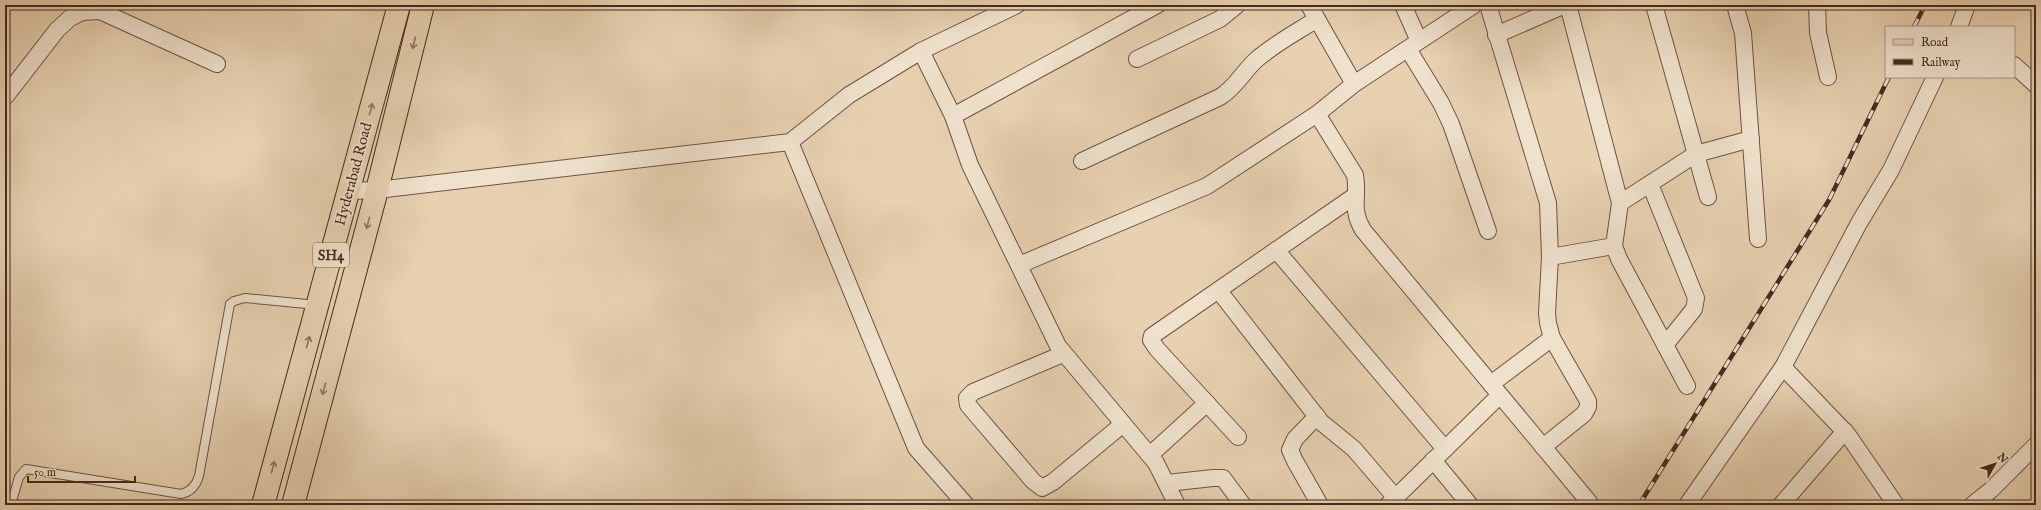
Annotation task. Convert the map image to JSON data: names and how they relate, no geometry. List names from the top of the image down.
{
  "streets": {
    "main road": ["Hyderabad Road", "SH4"]
  },
  "legend": ["Road", "Railway"],
  "scale_bar": "50 m",
  "north": "top right"
}
